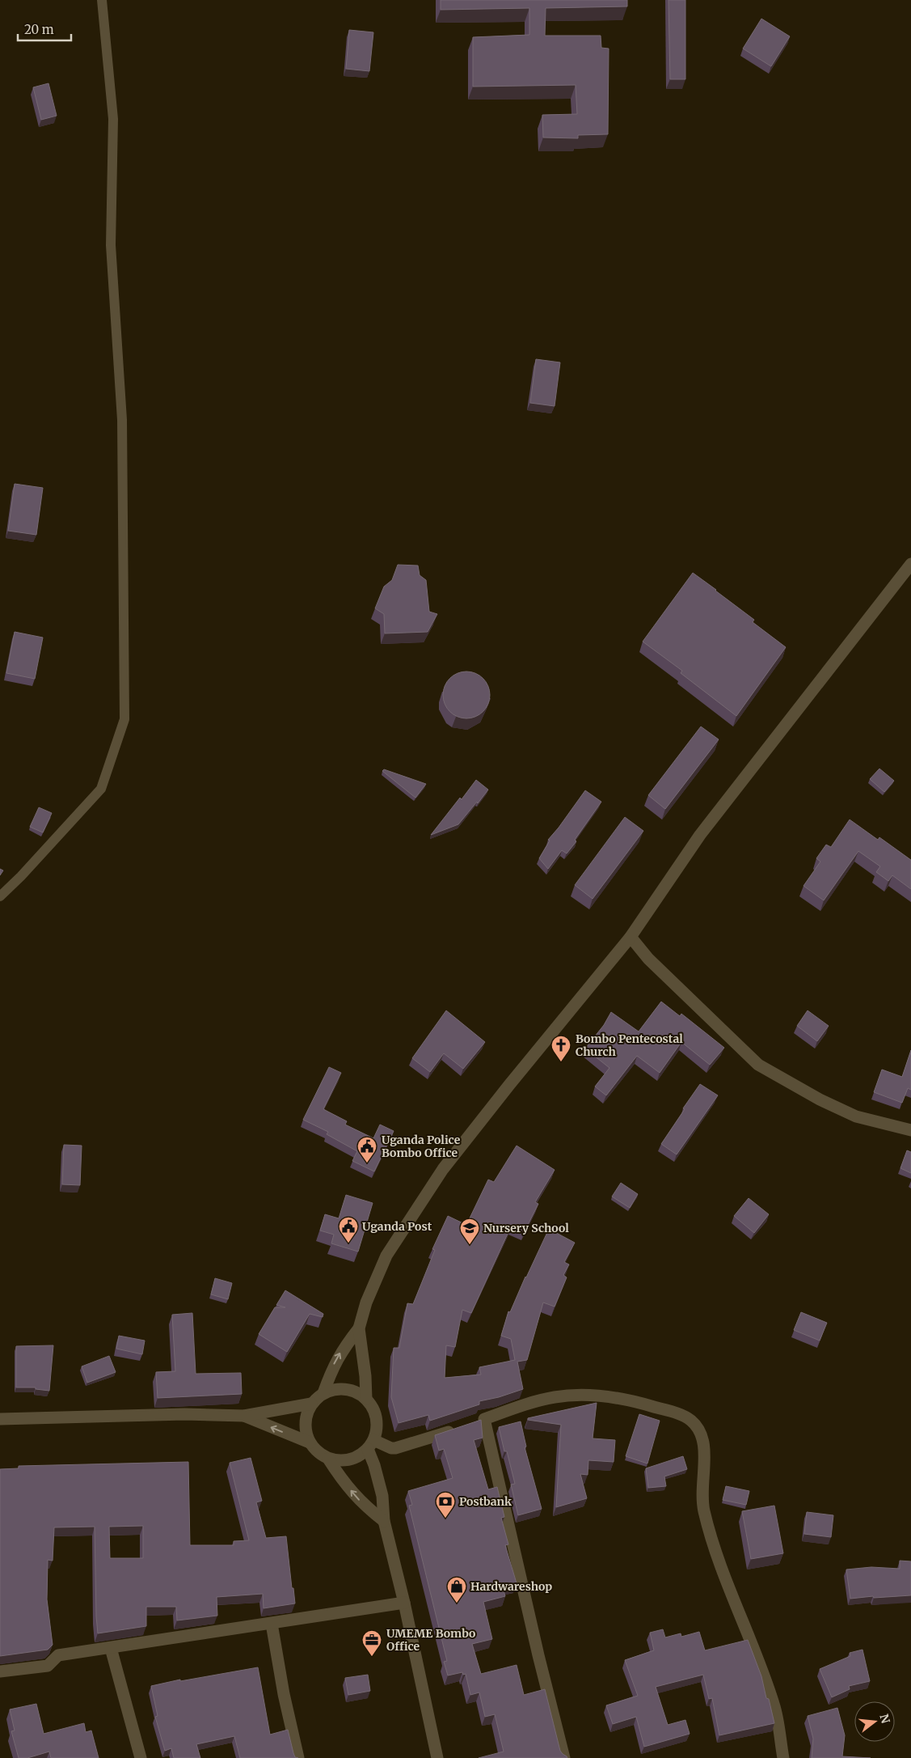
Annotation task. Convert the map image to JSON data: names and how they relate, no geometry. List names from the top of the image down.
{
  "places": {
    "church": ["Bombo Pentecostal Church"],
    "public building": ["Uganda Police Bombo Office", "Uganda Post"],
    "school or university": ["Nursery School"],
    "bank": ["Postbank"],
    "shop": ["Hardwareshop"],
    "office": ["UMEME Bombo Office"]
  },
  "scale_bar": "20 m",
  "north": "right"
}
